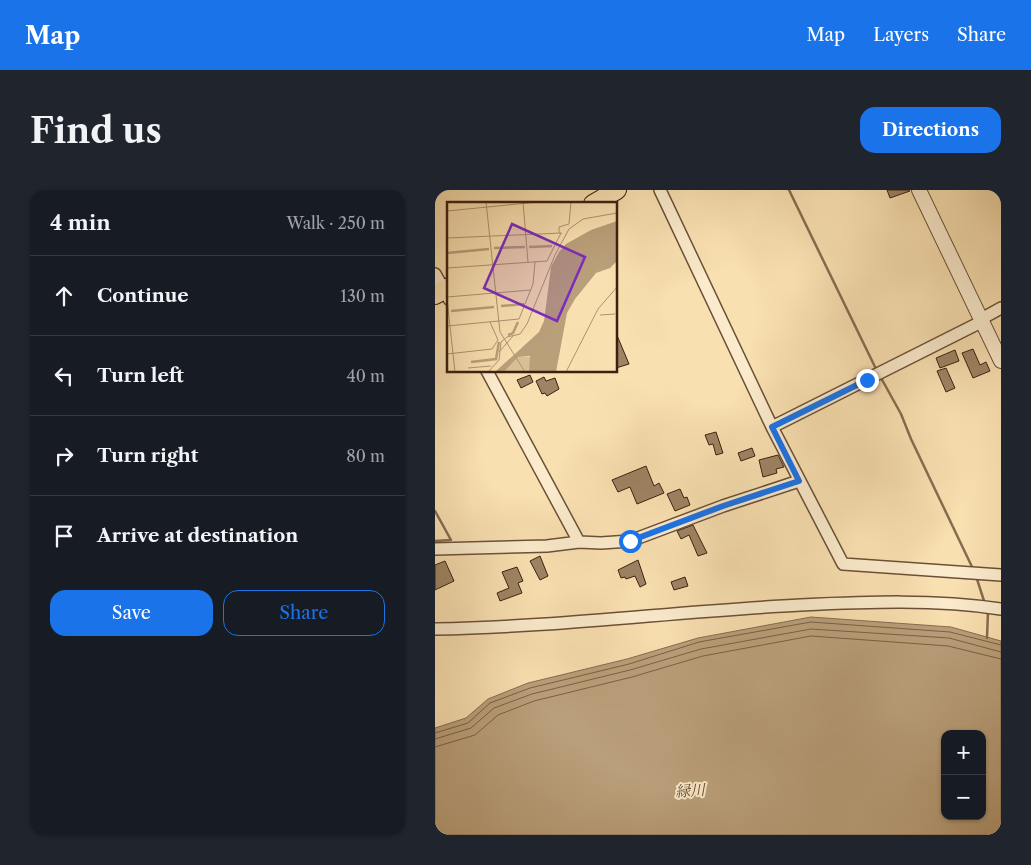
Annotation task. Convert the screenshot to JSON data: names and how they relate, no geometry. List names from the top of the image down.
{
  "water": ["緑川"],
  "page": {
    "header": "Map",
    "nav": ["Map", "Layers", "Share"],
    "buttons": [
      "Directions",
      ["Save", "Share"]
    ],
    "title": "Find us",
    "heading": ["4 min", "Walk · 250 m"],
    "list": [
      ["Continue", "130 m"],
      ["Turn left", "40 m"],
      ["Turn right", "80 m"],
      "Arrive at destination"
    ],
    "map_buttons": ["+", "−"]
  }
}
